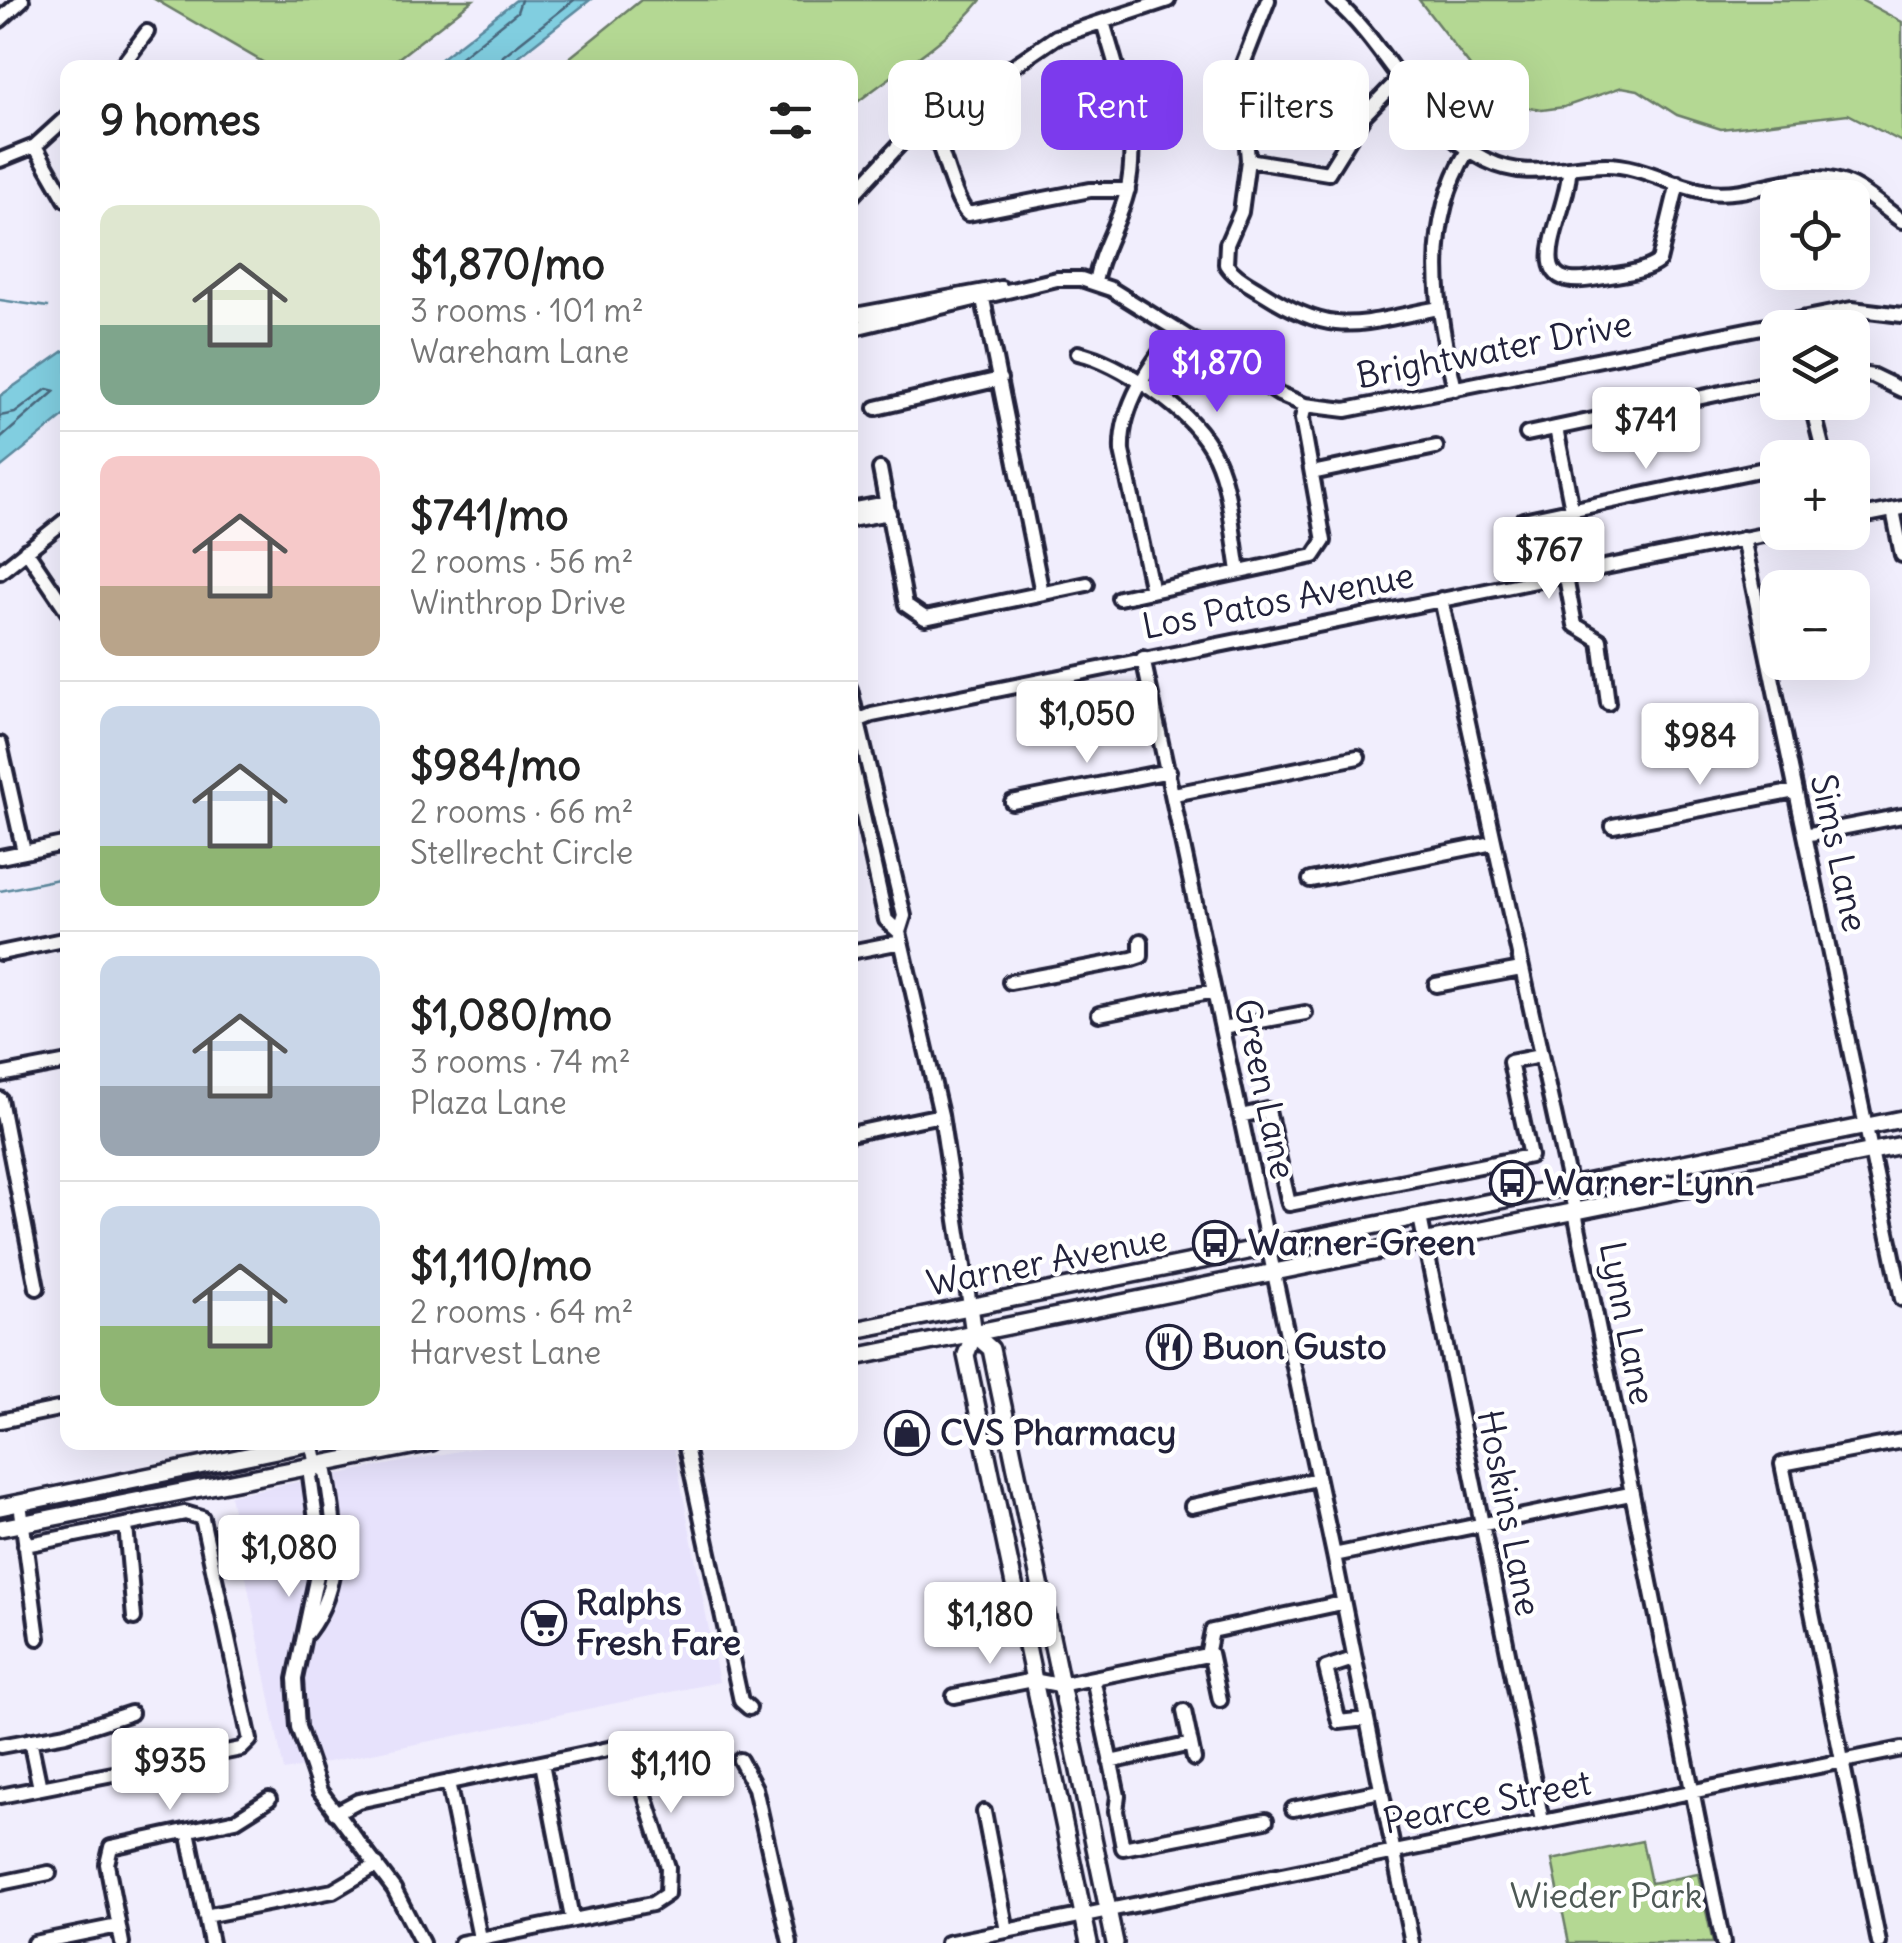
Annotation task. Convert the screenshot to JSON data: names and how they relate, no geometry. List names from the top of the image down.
{
  "streets": {
    "main road": ["Warner Avenue"],
    "street": [
      "Brightwater Drive",
      "Los Patos Avenue",
      "Sims Lane",
      "Green Lane",
      "Lynn Lane",
      "Hoskins Lane",
      "Pearce Street"
    ]
  },
  "crossings": [
    ["Los Patos Avenue", "Sims Lane"],
    ["Los Patos Avenue", "Green Lane"],
    ["Los Patos Avenue", "Lynn Lane"],
    ["Sims Lane", "Warner Avenue"],
    ["Green Lane", "Warner Avenue"],
    ["Green Lane", "Pearce Street"],
    ["Warner Avenue", "Lynn Lane"],
    ["Warner Avenue", "Hoskins Lane"],
    ["Lynn Lane", "Pearce Street"],
    ["Hoskins Lane", "Pearce Street"]
  ],
  "parks": ["Wieder Park"],
  "places": {
    "bus stop": ["Warner-Lynn", "Warner-Green"],
    "restaurant": ["Buon Gusto"],
    "shop": ["CVS Pharmacy"],
    "supermarket": ["Ralphs Fresh Fare"]
  },
  "page": {
    "chip": [
      "Buy",
      "Rent",
      "Filters",
      "New"
    ],
    "heading": "9 homes",
    "map_buttons": ["+", "−"],
    "list": [
      {
        "name": "$1,870/mo",
        "note": "3 rooms · 101 m² · Wareham Lane"
      },
      {
        "name": "$741/mo",
        "note": "2 rooms · 56 m² · Winthrop Drive"
      },
      {
        "name": "$984/mo",
        "note": "2 rooms · 66 m² · Stellrecht Circle"
      },
      {
        "name": "$1,080/mo",
        "note": "3 rooms · 74 m² · Plaza Lane"
      },
      {
        "name": "$1,110/mo",
        "note": "2 rooms · 64 m² · Harvest Lane"
      }
    ],
    "price": [
      "$1,870",
      "$741",
      "$767",
      "$1,050",
      "$984",
      "$1,080",
      "$1,180",
      "$935",
      "$1,110"
    ]
  }
}
